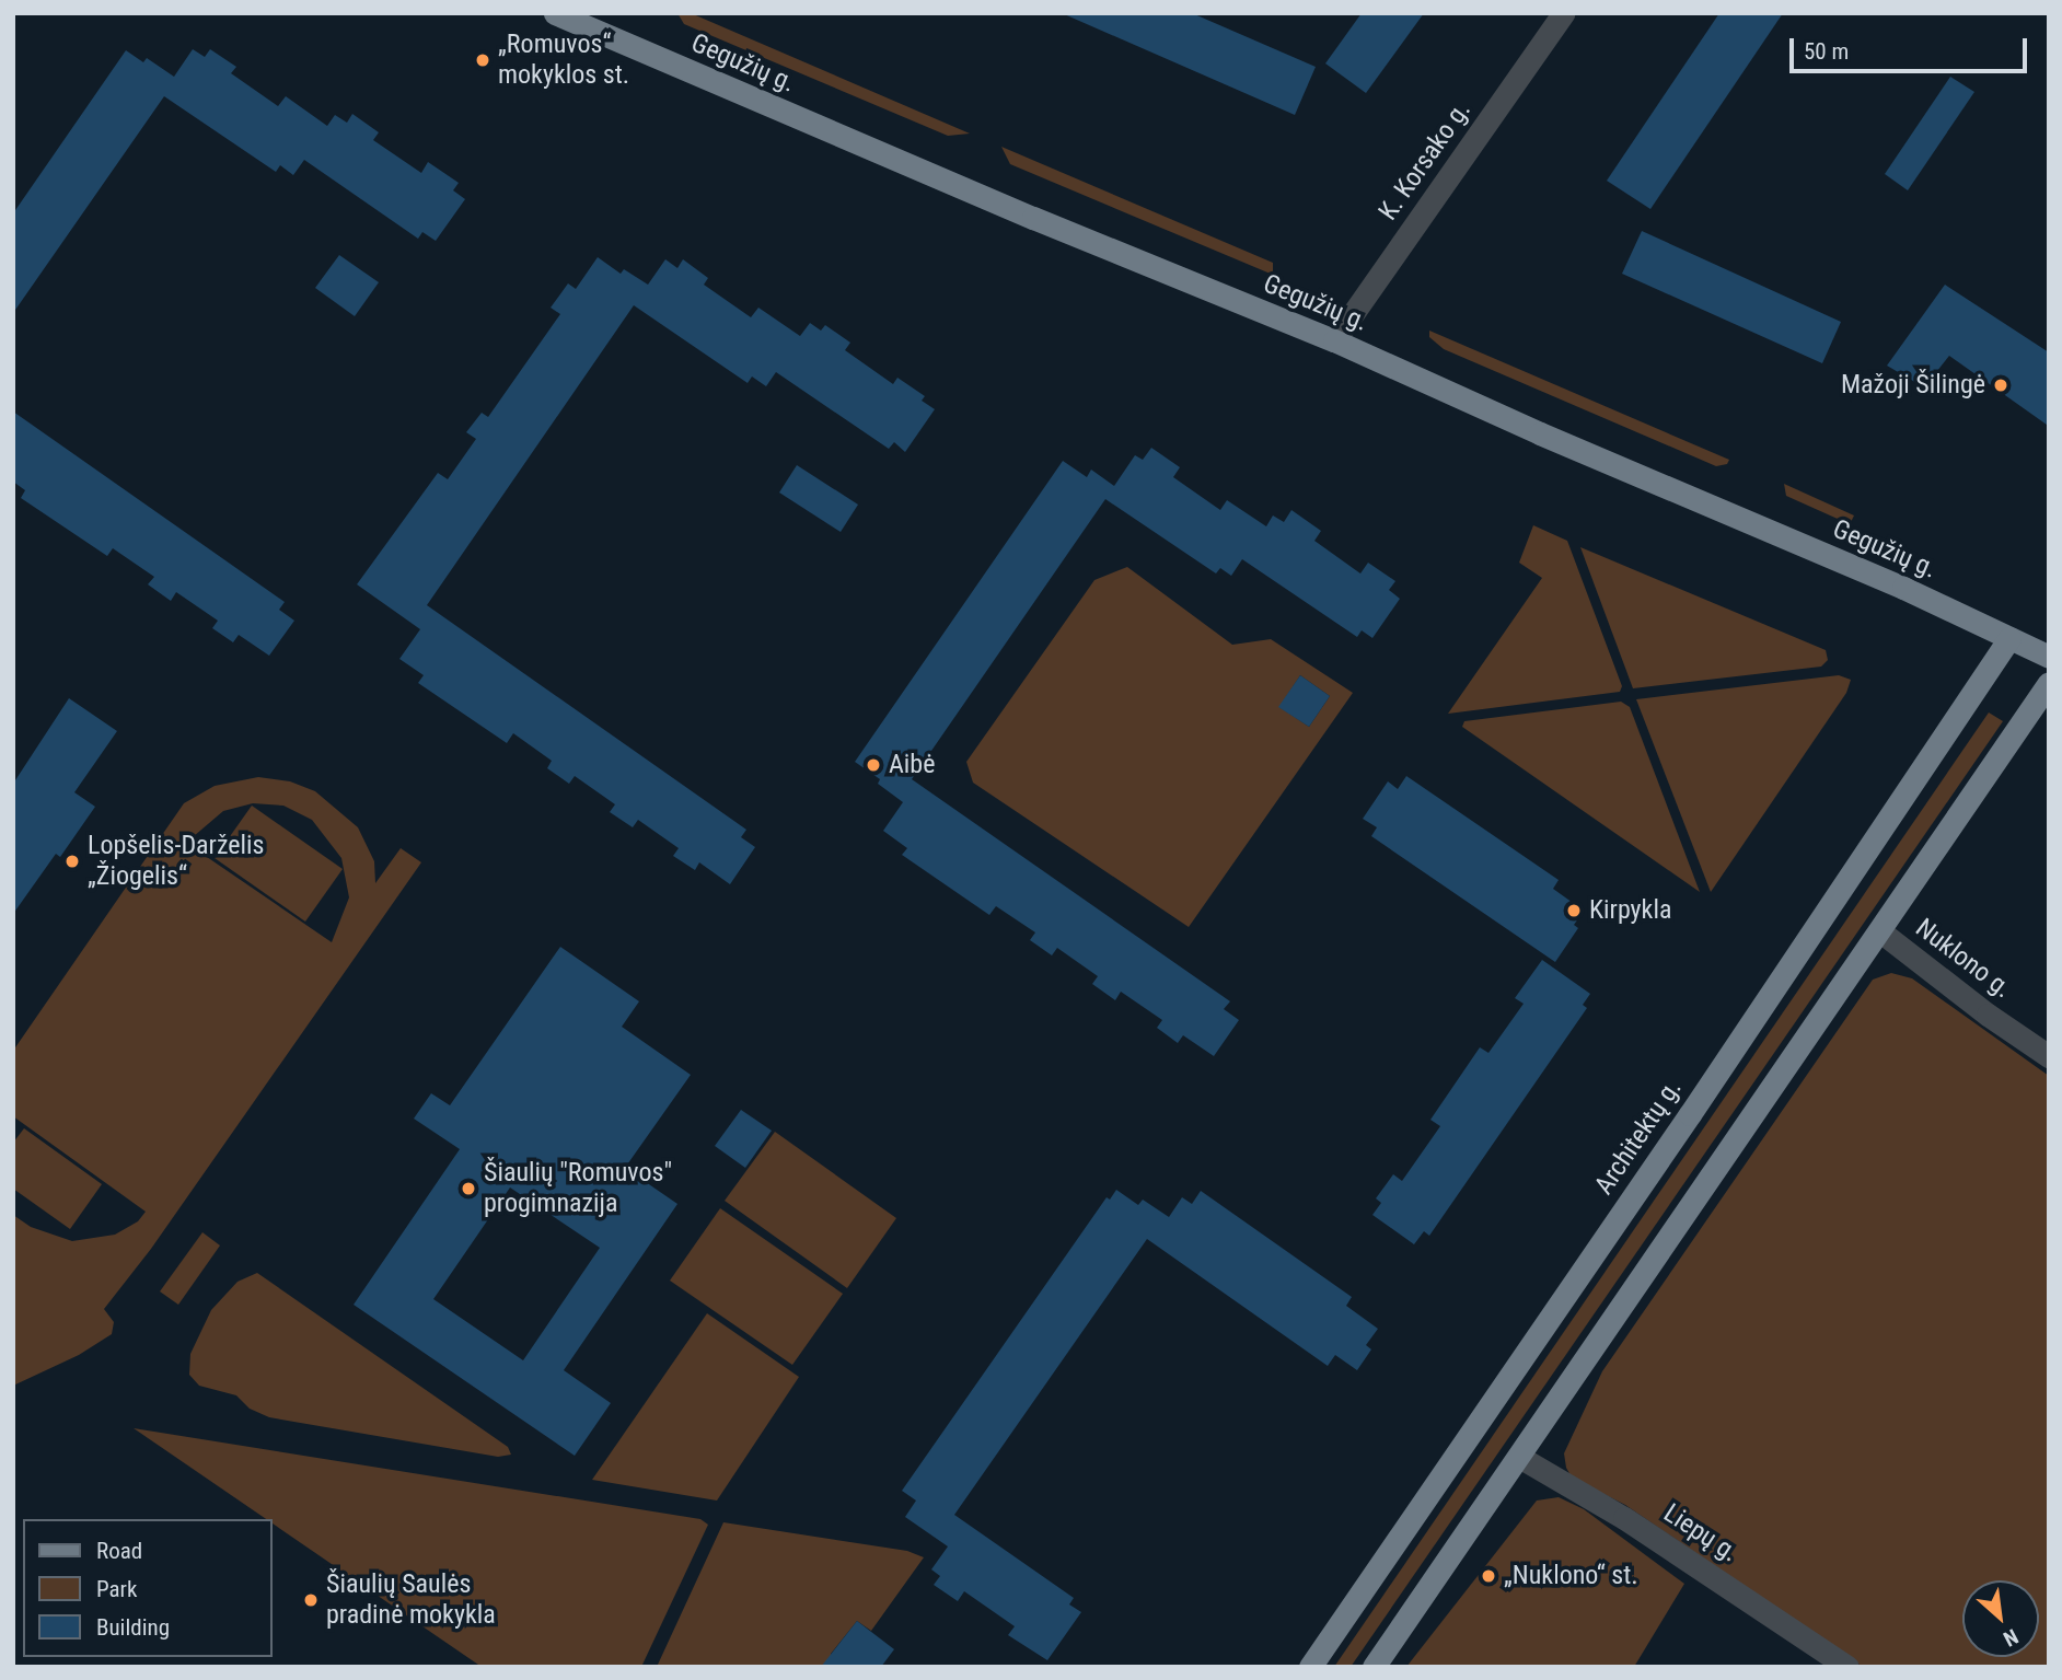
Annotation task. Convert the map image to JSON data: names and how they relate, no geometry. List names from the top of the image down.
{
  "streets": {
    "main road": ["Gegužių g.", "Architektų g."],
    "street": ["K. Korsako g.", "Nuklono g.", "Liepų g."]
  },
  "crossings": [
    ["Gegužių g.", "K. Korsako g."],
    ["Gegužių g.", "Architektų g."]
  ],
  "places": [
    "„Romuvos“ mokyklos st.",
    "Mažoji Šilingė",
    "Aibė",
    "Lopšelis-Darželis „Žiogelis“",
    "Kirpykla",
    "Šiaulių \"Romuvos\" progimnazija",
    "„Nuklono“ st.",
    "Šiaulių Saulės pradinė mokykla"
  ],
  "legend": ["Road", "Park", "Building"],
  "scale_bar": "50 m",
  "north": "bottom right"
}
